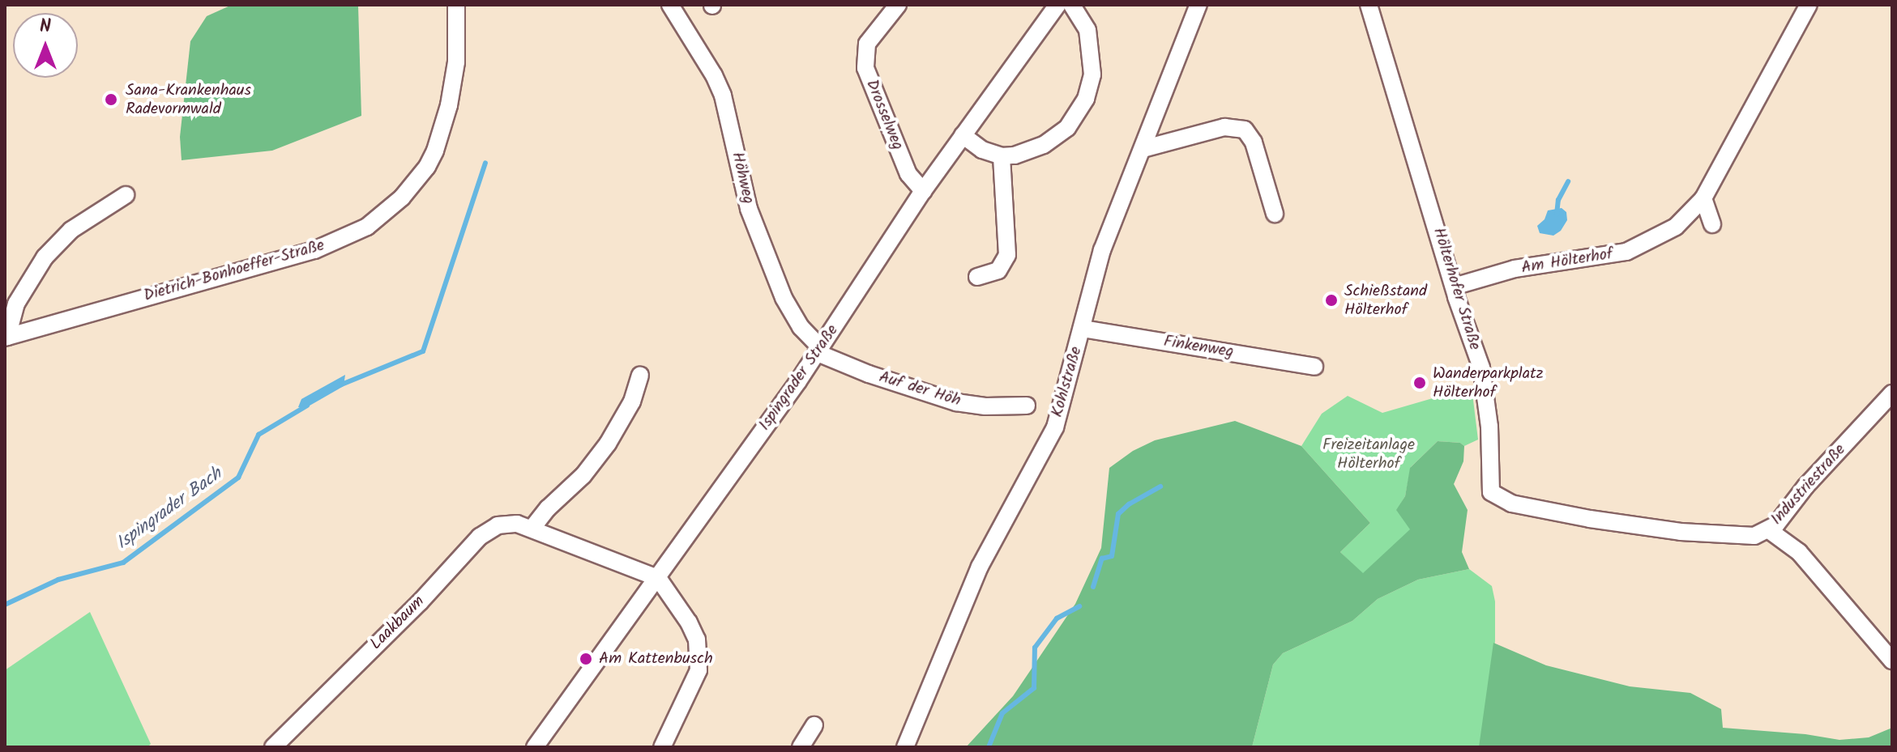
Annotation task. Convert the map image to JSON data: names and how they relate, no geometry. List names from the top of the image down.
{
  "streets": {
    "street": [
      "Drosselweg",
      "Höhweg",
      "Am Hölterhof",
      "Dietrich-Bonhoeffer-Straße",
      "Hölterhofer Straße",
      "Finkenweg",
      "Ispingrader Straße",
      "Kohlstraße",
      "Auf der Höh",
      "Industriestraße",
      "Laakbaum"
    ]
  },
  "crossings": [
    ["Drosselweg", "Ispingrader Straße"],
    ["Höhweg", "Ispingrader Straße"],
    ["Höhweg", "Auf der Höh"],
    ["Am Hölterhof", "Hölterhofer Straße"],
    ["Hölterhofer Straße", "Industriestraße"],
    ["Finkenweg", "Kohlstraße"],
    ["Ispingrader Straße", "Auf der Höh"],
    ["Ispingrader Straße", "Laakbaum"]
  ],
  "water": ["Ispingrader Bach"],
  "parks": ["Freizeitanlage Hölterhof"],
  "places": [
    "Sana-Krankenhaus Radevormwald",
    "Schießstand Hölterhof",
    "Wanderparkplatz Hölterhof",
    "Am Kattenbusch"
  ],
  "north": "top"
}
